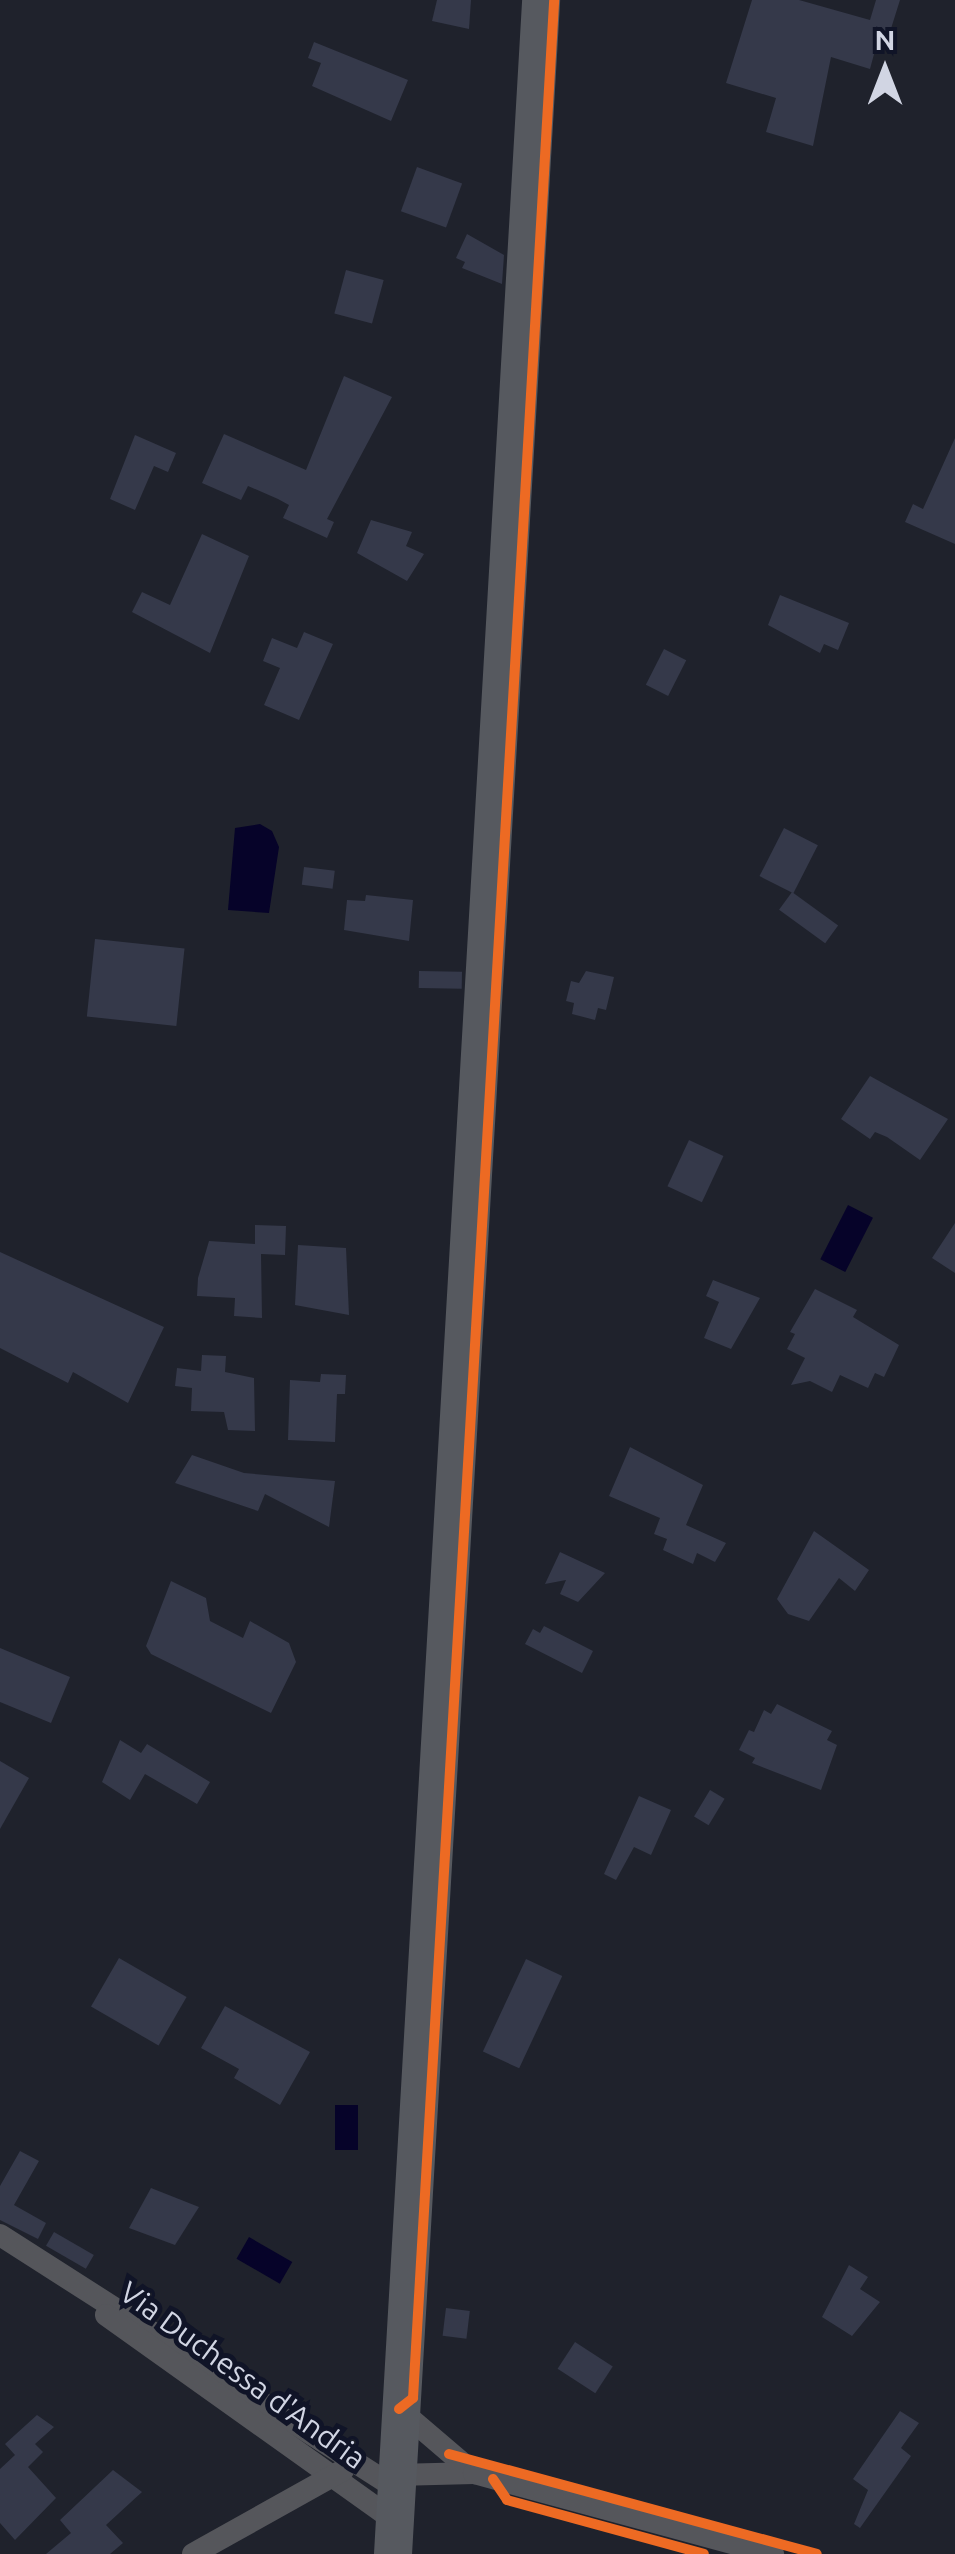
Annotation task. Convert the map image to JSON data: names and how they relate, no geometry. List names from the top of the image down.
{
  "streets": {
    "street": ["Via Duchessa d'Andria"]
  },
  "north": "top"
}
